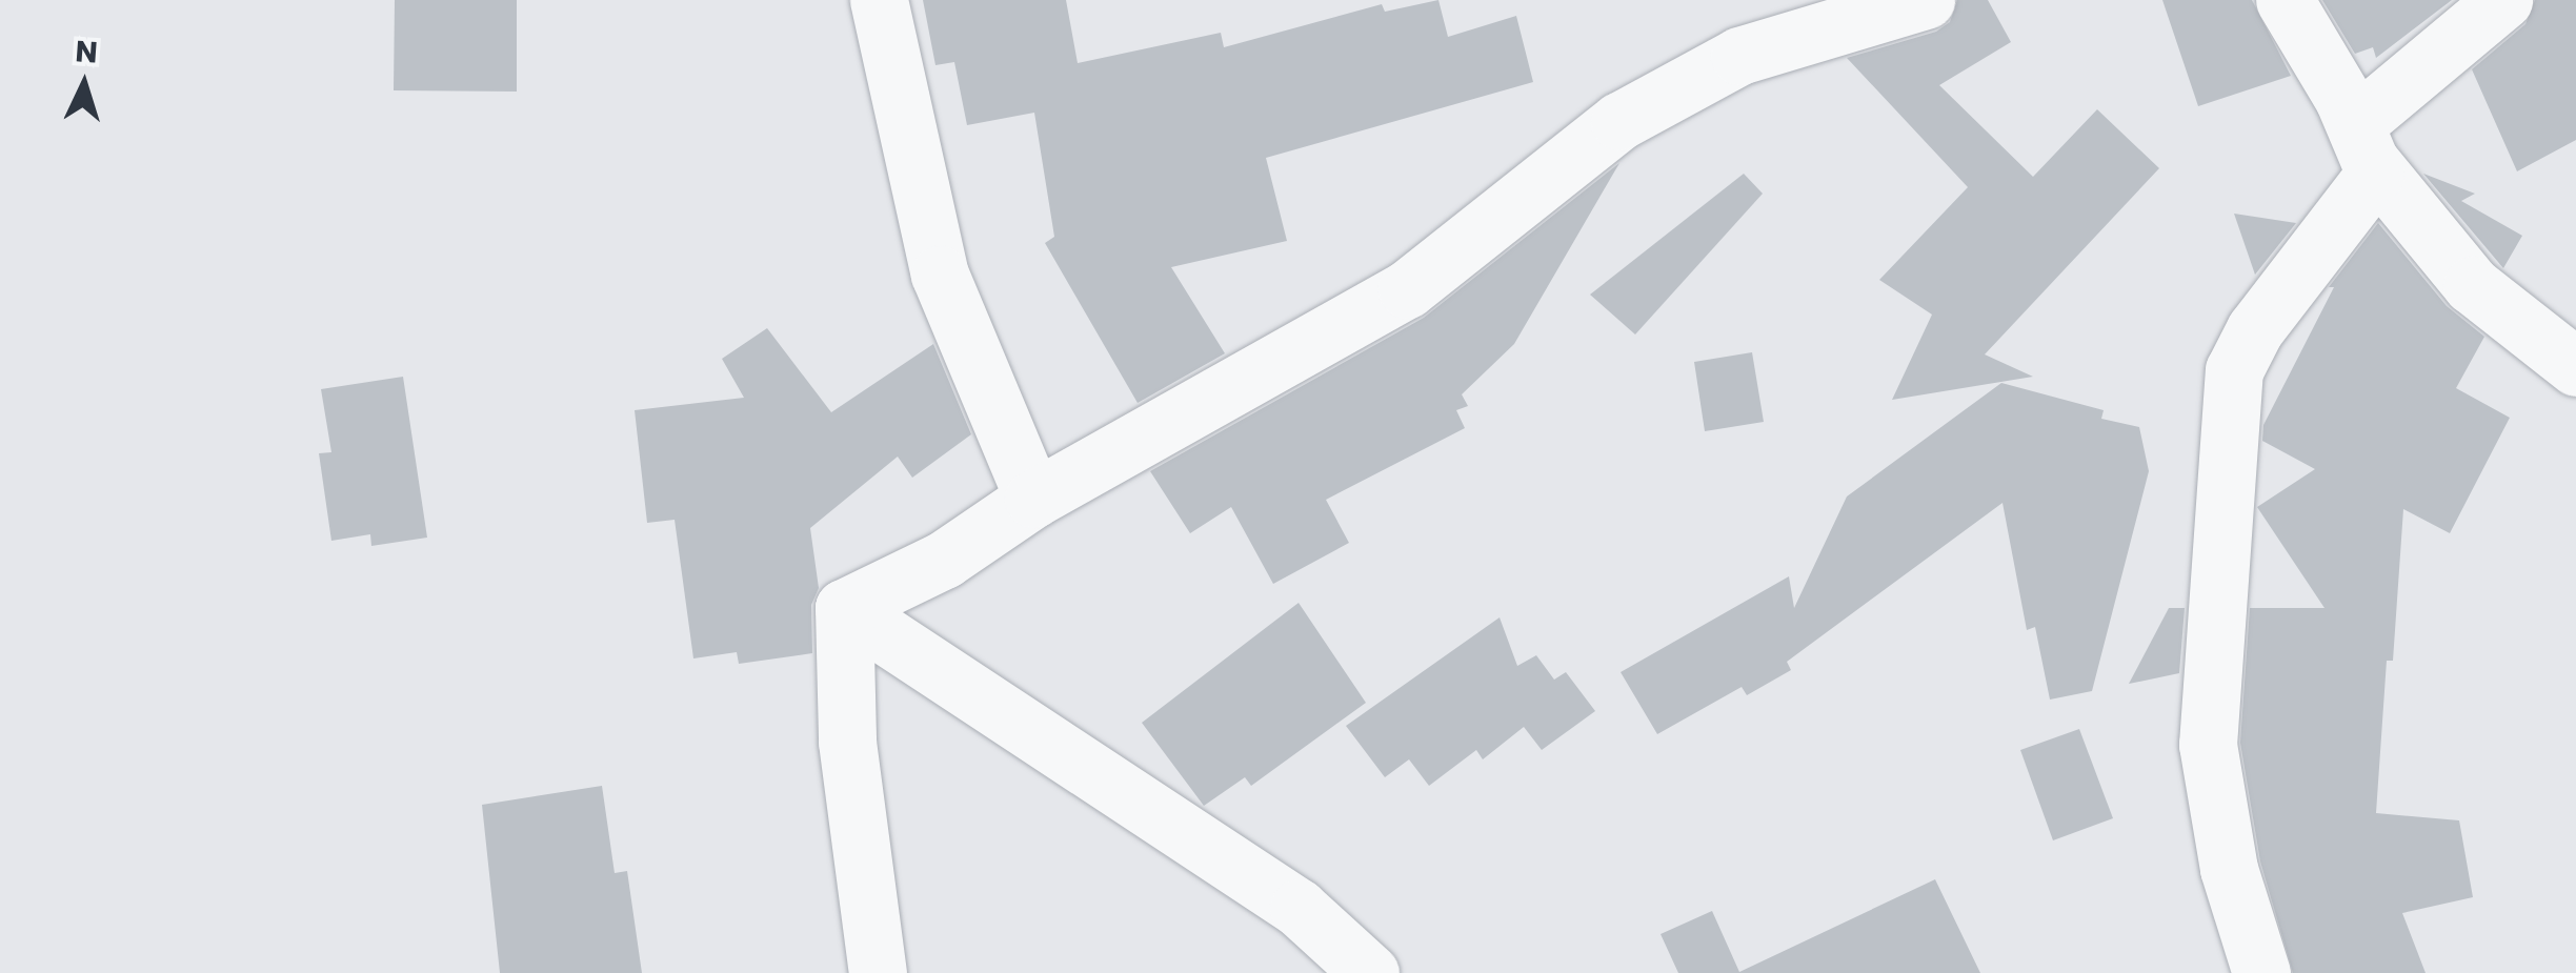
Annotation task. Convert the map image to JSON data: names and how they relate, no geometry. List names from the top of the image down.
{
  "north": "top"
}
